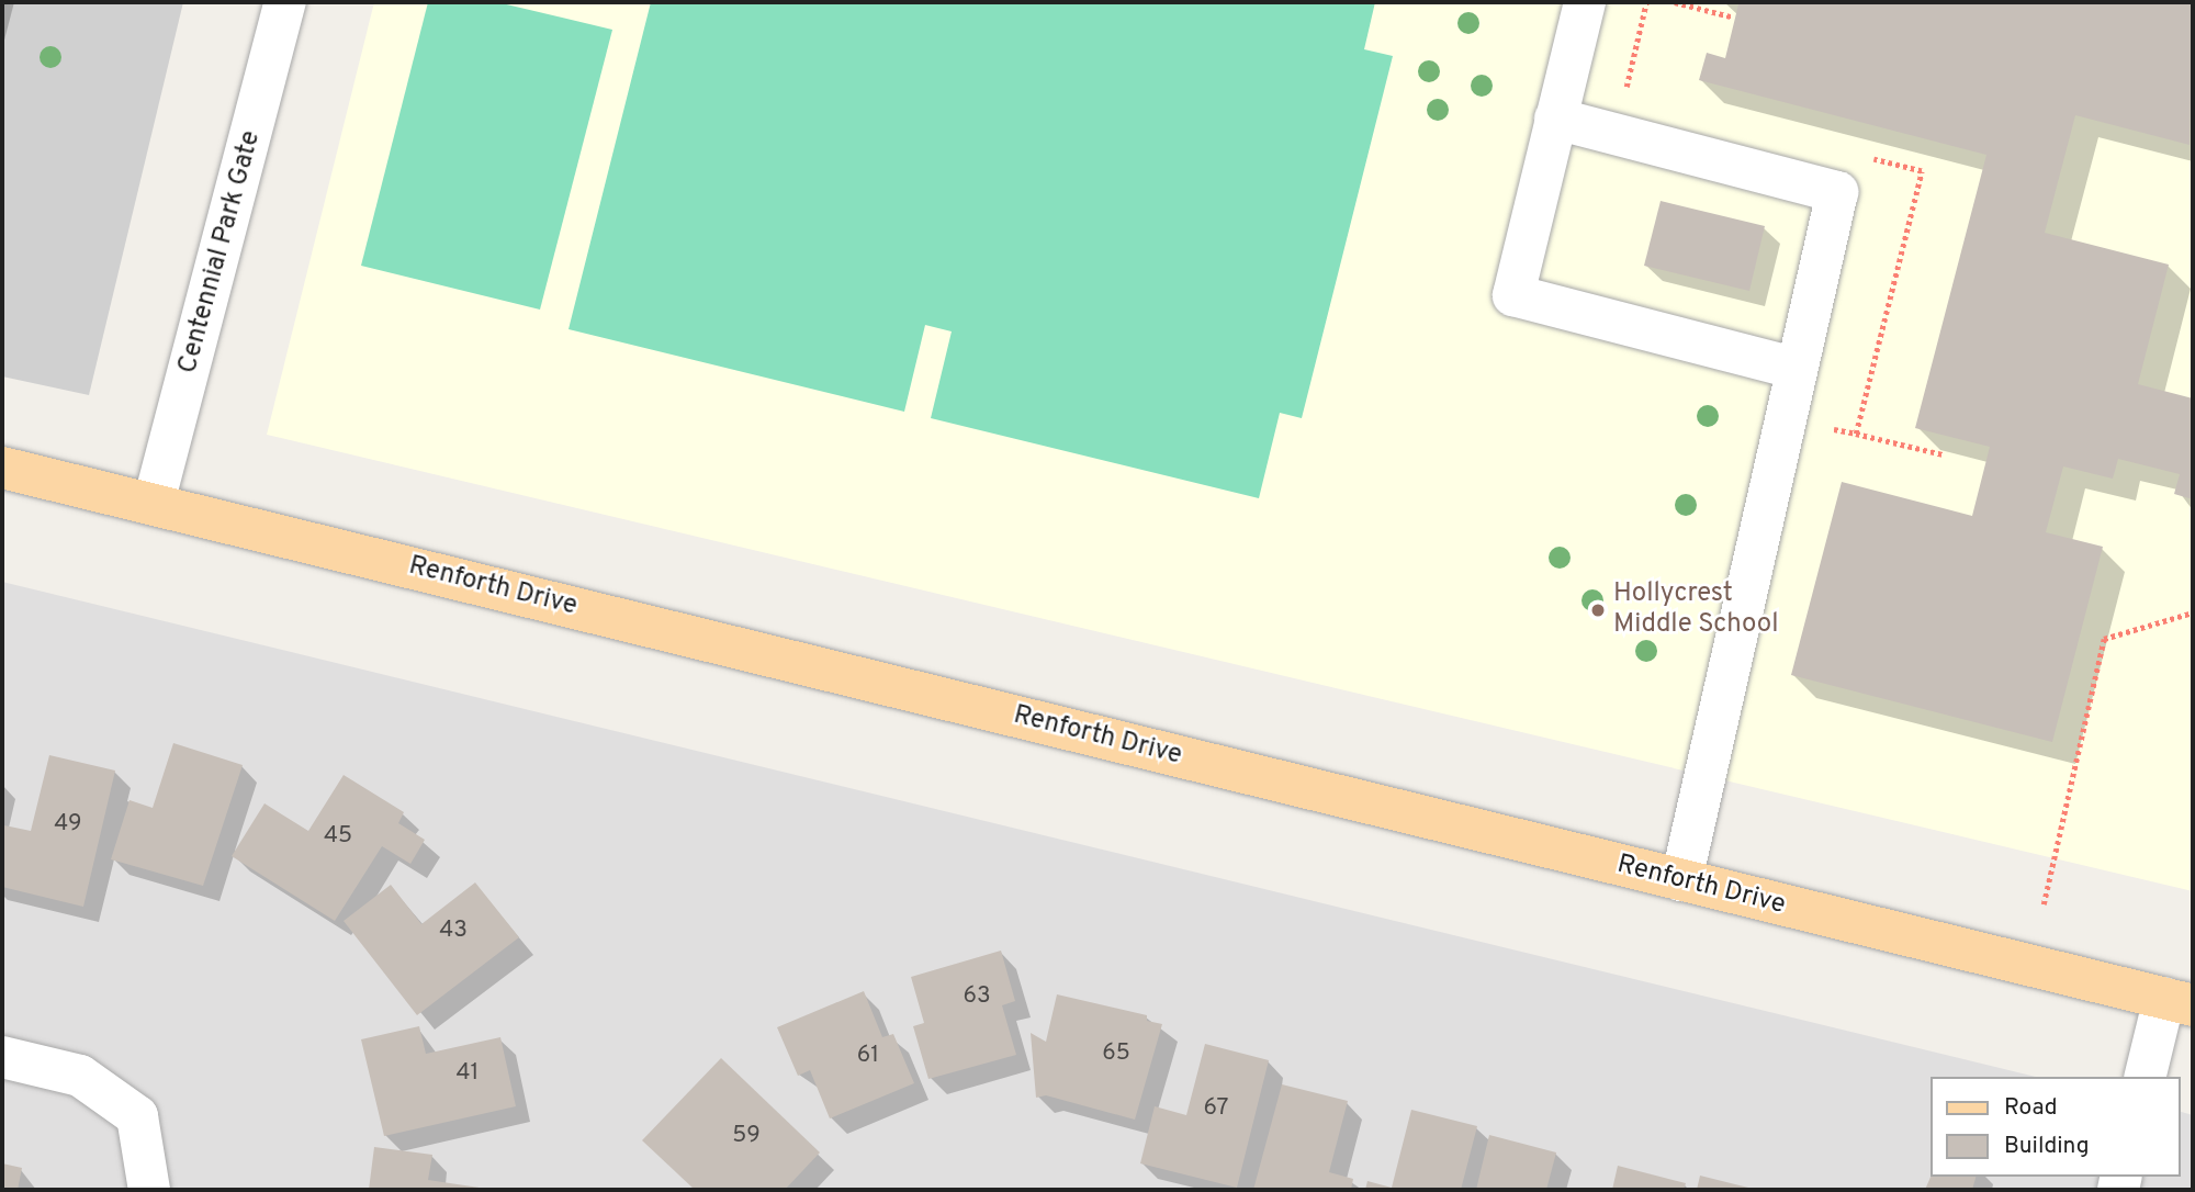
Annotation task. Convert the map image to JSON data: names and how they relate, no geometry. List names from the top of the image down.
{
  "streets": {
    "main road": ["Renforth Drive"],
    "street": ["Centennial Park Gate"]
  },
  "crossings": [
    ["Centennial Park Gate", "Renforth Drive"]
  ],
  "places": ["Hollycrest Middle School"],
  "house_numbers": [
    "49",
    "45",
    "43",
    "63",
    "65",
    "61",
    "41",
    "67",
    "59"
  ],
  "legend": ["Road", "Building"]
}
